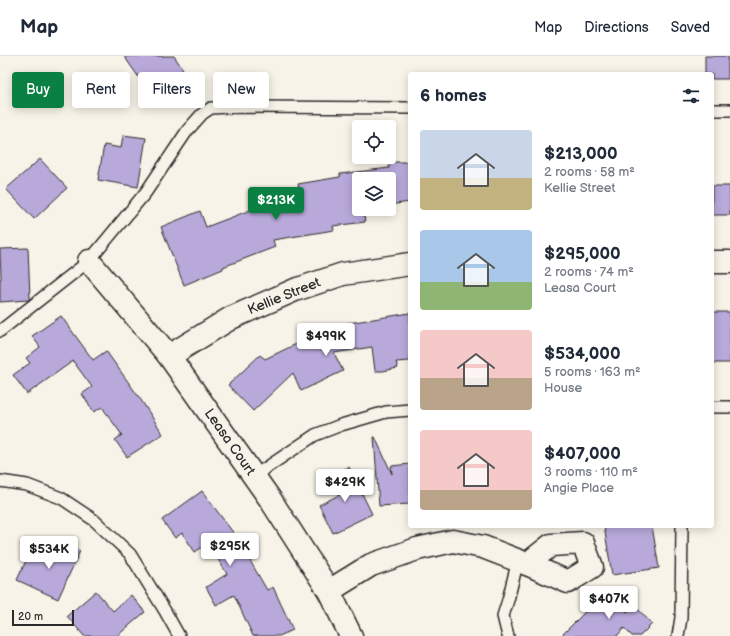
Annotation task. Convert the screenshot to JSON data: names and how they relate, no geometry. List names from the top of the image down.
{
  "streets": {
    "street": ["Kellie Street", "Leasa Court"]
  },
  "crossings": [
    ["Kellie Street", "Leasa Court"]
  ],
  "scale_bar": "20 m",
  "page": {
    "header": "Map",
    "nav": ["Map", "Directions", "Saved"],
    "chip": [
      "Buy",
      "Rent",
      "Filters",
      "New"
    ],
    "heading": "6 homes",
    "list": [
      {
        "name": "$213,000",
        "note": "2 rooms · 58 m² · Kellie Street"
      },
      {
        "name": "$295,000",
        "note": "2 rooms · 74 m² · Leasa Court"
      },
      {
        "name": "$534,000",
        "note": "5 rooms · 163 m² · House"
      },
      {
        "name": "$407,000",
        "note": "3 rooms · 110 m² · Angie Place"
      }
    ],
    "price": [
      "$213K",
      "$499K",
      "$429K",
      "$295K",
      "$534K",
      "$407K"
    ],
    "scale": "20 m"
  }
}
